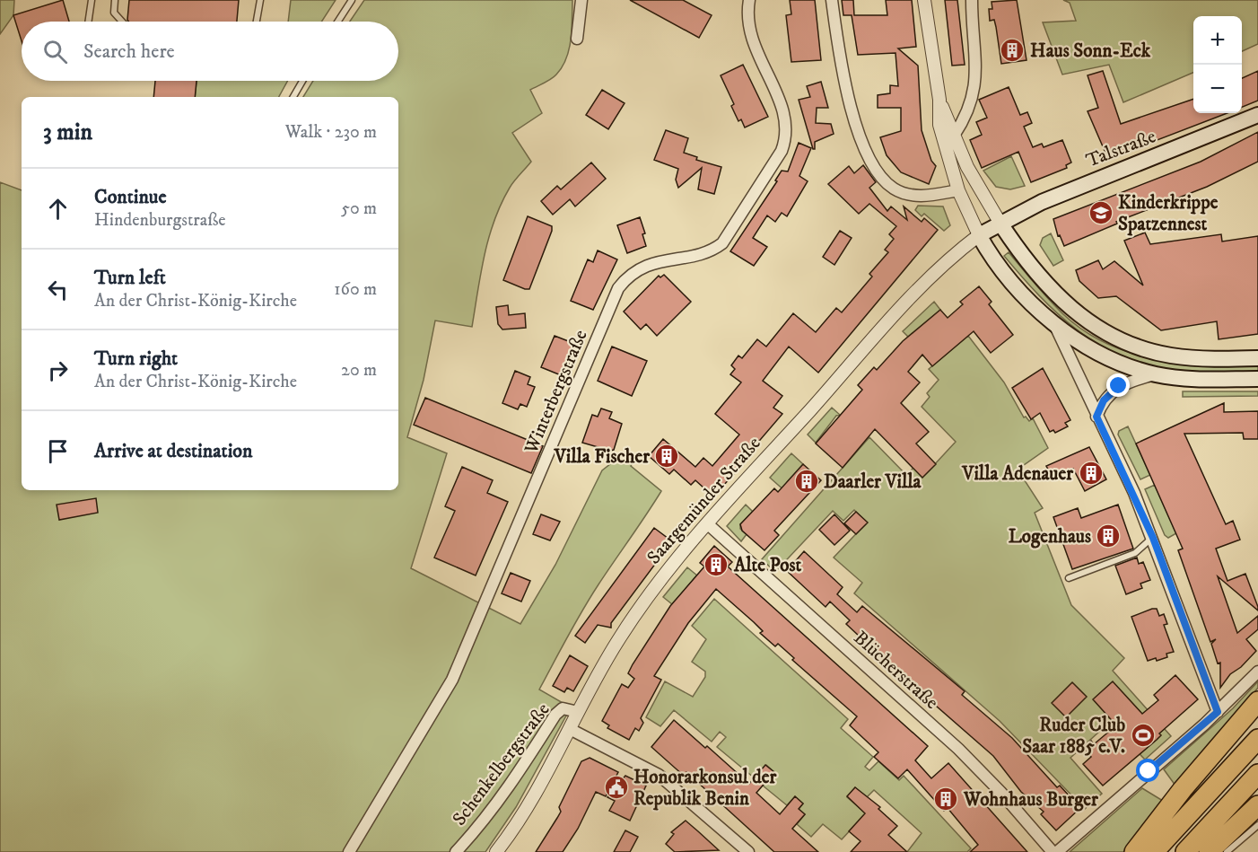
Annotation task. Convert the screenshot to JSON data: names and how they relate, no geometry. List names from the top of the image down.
{
  "streets": {
    "main road": ["Talstraße", "Saargemünder Straße"],
    "street": ["Winterbergstraße", "Blücherstraße", "Schenkelbergstraße"]
  },
  "crossings": [
    ["Talstraße", "Saargemünder Straße"],
    ["Saargemünder Straße", "Blücherstraße"],
    ["Saargemünder Straße", "Schenkelbergstraße"]
  ],
  "places": {
    "building": [
      "Haus Sonn-Eck",
      "Villa Fischer",
      "Villa Adenauer",
      "Daarler Villa",
      "Logenhaus",
      "Alte Post",
      "Wohnhaus Burger"
    ],
    "school or university": ["Kinderkrippe Spatzennest"],
    "sports": ["Ruder Club Saar 1885 e.V."],
    "public building": ["Honorarkonsul der Republik Benin"]
  },
  "page": {
    "map_buttons": ["+", "−"],
    "search": "Search here",
    "heading": ["3 min", "Walk · 230 m"],
    "list": [
      ["Continue", "Hindenburgstraße", "50 m"],
      ["Turn left", "An der Christ-König-Kirche", "160 m"],
      ["Turn right", "An der Christ-König-Kirche", "20 m"],
      "Arrive at destination"
    ]
  }
}
